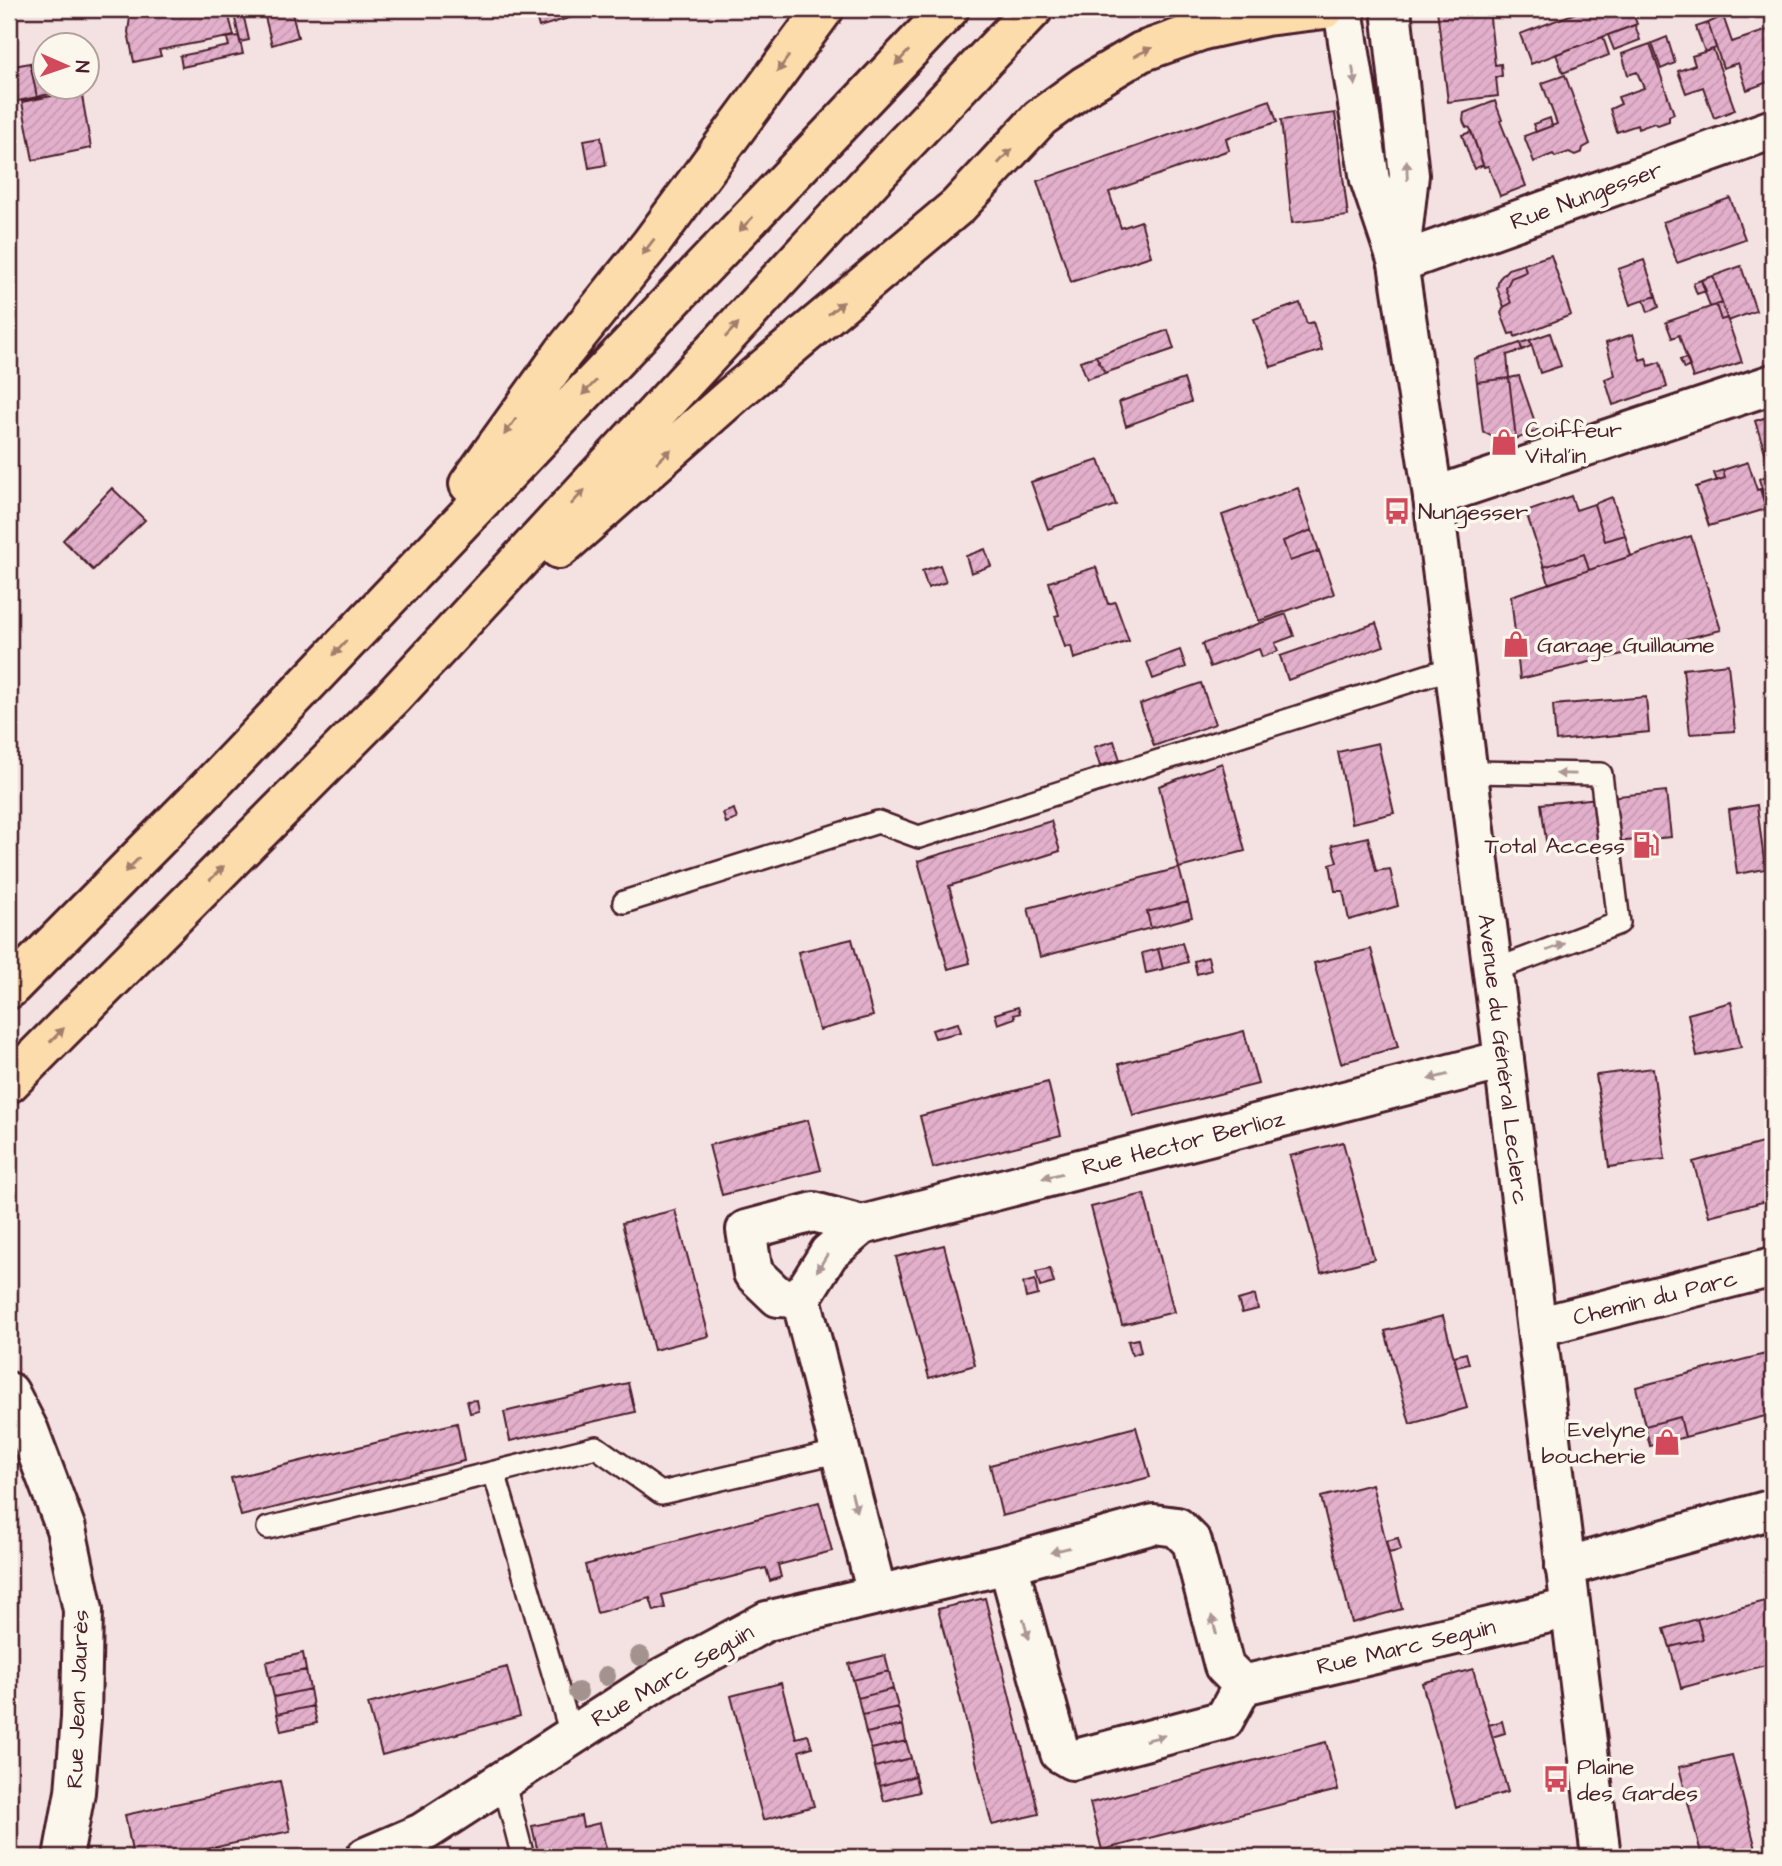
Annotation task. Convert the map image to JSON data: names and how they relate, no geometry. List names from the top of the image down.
{
  "streets": {
    "street": [
      "Rue Nungesser",
      "Avenue du Général Leclerc",
      "Rue Hector Berlioz",
      "Chemin du Parc",
      "Rue Marc Seguin",
      "Rue Jean Jaurès"
    ]
  },
  "crossings": [
    ["Rue Nungesser", "Avenue du Général Leclerc"],
    ["Avenue du Général Leclerc", "Rue Hector Berlioz"],
    ["Avenue du Général Leclerc", "Chemin du Parc"],
    ["Avenue du Général Leclerc", "Rue Marc Seguin"]
  ],
  "one_way": ["Rue Hector Berlioz"],
  "places": {
    "shop": ["Coiffeur Vital'in", "Garage Guillaume", "Evelyne boucherie"],
    "bus stop": ["Nungesser", "Plaine des Gardes"],
    "fuel station": ["Total Access"]
  },
  "north": "right"
}
